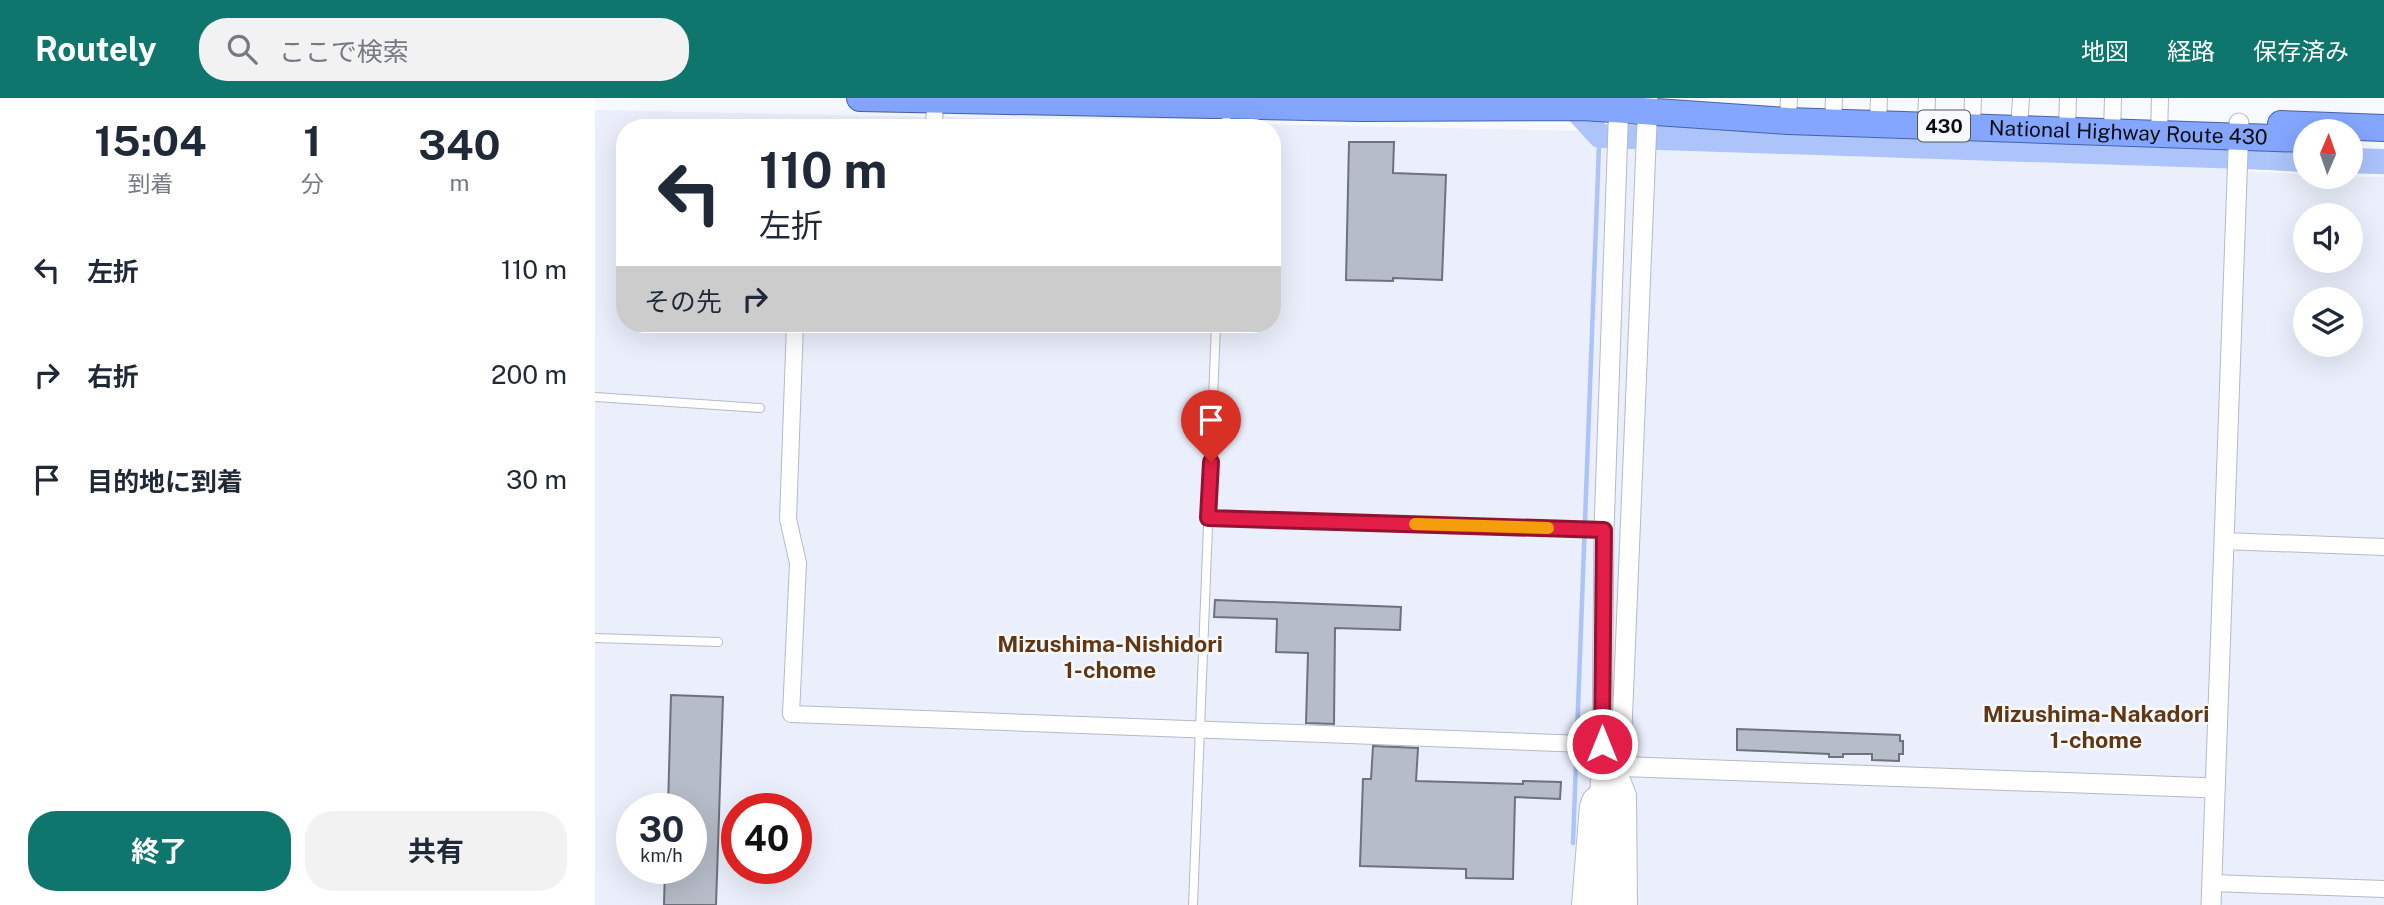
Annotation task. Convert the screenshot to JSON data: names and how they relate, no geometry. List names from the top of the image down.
{
  "streets": {
    "highway": ["430", "National Highway Route 430"]
  },
  "districts": ["Mizushima-Nishidori 1-chome", "Mizushima-Nakadori 1-chome"],
  "north": "top",
  "page": {
    "header": "Routely",
    "search": "ここで検索",
    "nav": ["地図", "経路", "保存済み"],
    "eta": [
      "15:04",
      "到着",
      "1",
      "分",
      "340",
      "m"
    ],
    "turn": ["110 m", "左折"],
    "list": [
      {
        "name": "左折",
        "value": "110 m"
      },
      {
        "name": "右折",
        "value": "200 m"
      },
      {
        "name": "目的地に到着",
        "value": "30 m"
      }
    ],
    "then": "その先",
    "speed": "30 km/h",
    "limit": "40",
    "buttons": ["終了", "共有"]
  }
}
